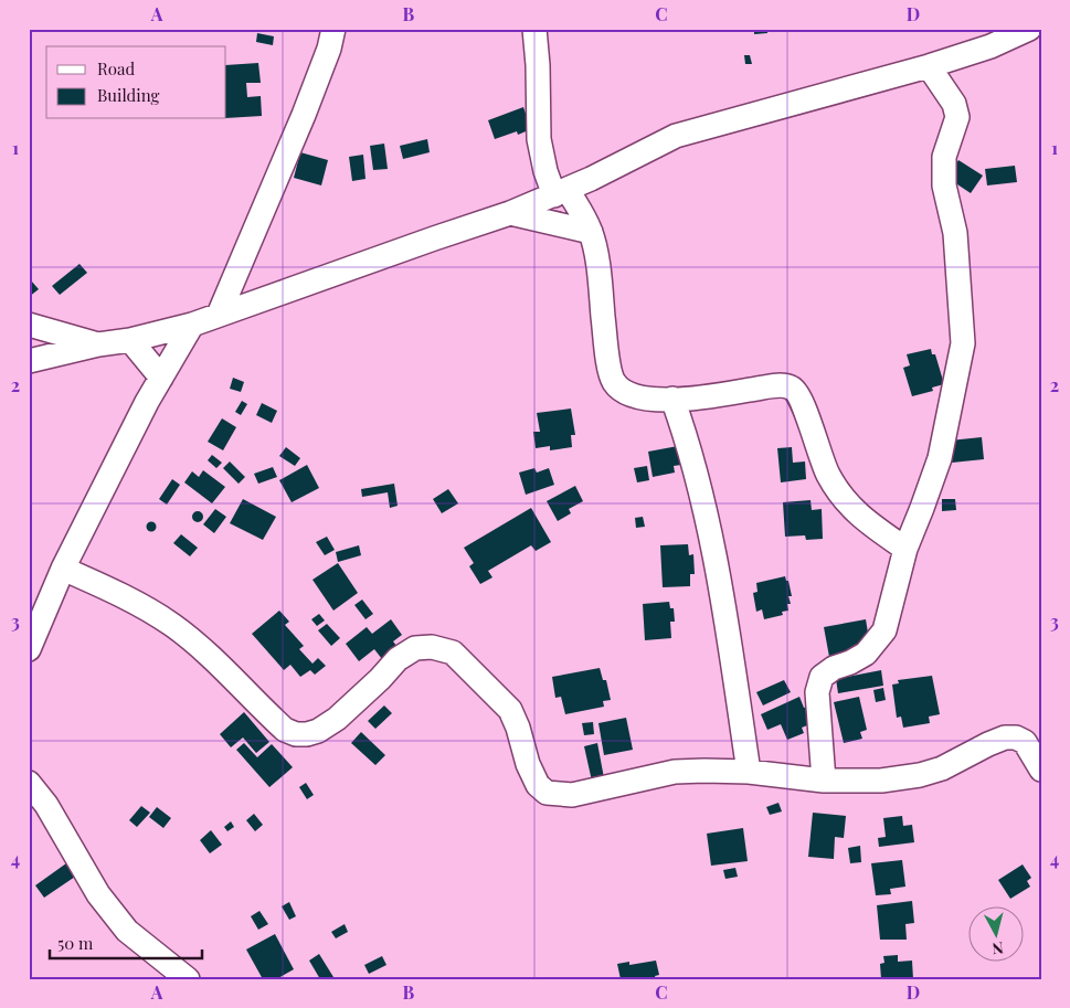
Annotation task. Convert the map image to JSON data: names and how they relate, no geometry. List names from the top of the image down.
{
  "legend": ["Road", "Building"],
  "scale_bar": "50 m",
  "north": "bottom",
  "grid": {
    "columns": [
      "A",
      "B",
      "C",
      "D"
    ],
    "rows": [
      "1",
      "2",
      "3",
      "4"
    ]
  }
}
